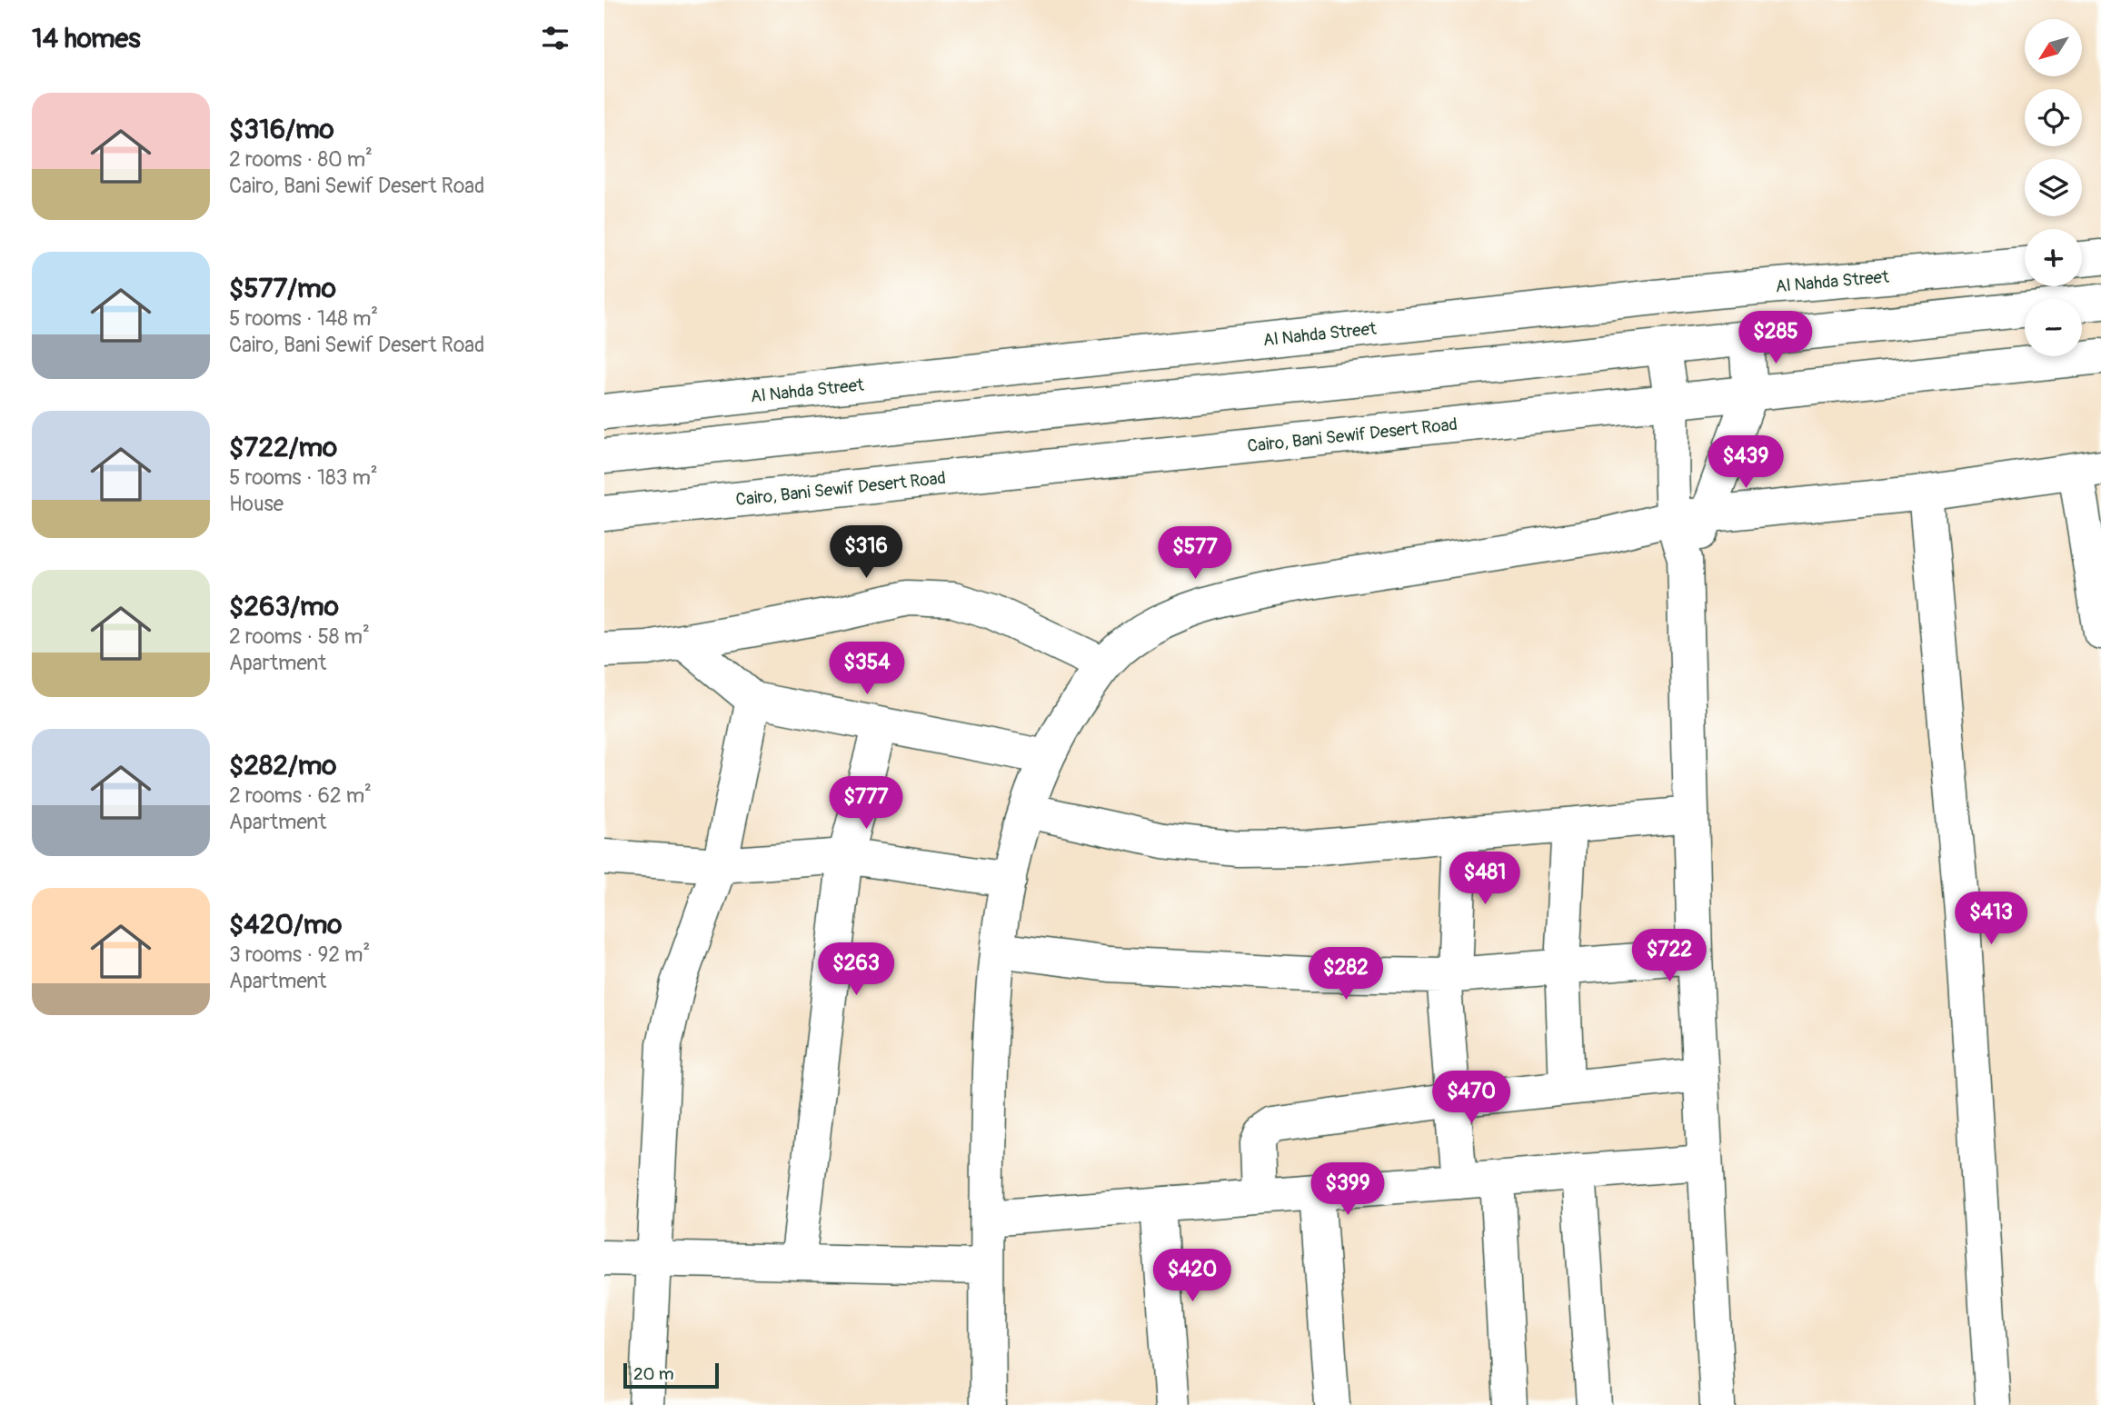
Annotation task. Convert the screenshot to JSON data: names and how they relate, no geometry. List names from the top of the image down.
{
  "streets": {
    "street": ["Al Nahda Street", "Cairo, Bani Sewif Desert Road"]
  },
  "scale_bar": "20 m",
  "north": "bottom left",
  "page": {
    "heading": "14 homes",
    "map_buttons": ["+", "−"],
    "list": [
      {
        "name": "$316/mo",
        "note": "2 rooms · 80 m² · Cairo, Bani Sewif Desert Road"
      },
      {
        "name": "$577/mo",
        "note": "5 rooms · 148 m² · Cairo, Bani Sewif Desert Road"
      },
      {
        "name": "$722/mo",
        "note": "5 rooms · 183 m² · House"
      },
      {
        "name": "$263/mo",
        "note": "2 rooms · 58 m² · Apartment"
      },
      {
        "name": "$282/mo",
        "note": "2 rooms · 62 m² · Apartment"
      },
      {
        "name": "$420/mo",
        "note": "3 rooms · 92 m² · Apartment"
      }
    ],
    "price": [
      "$285",
      "$439",
      "$316",
      "$577",
      "$354",
      "$777",
      "$481",
      "$413",
      "$722",
      "$263",
      "$282",
      "$470",
      "$399",
      "$420"
    ],
    "scale": "20 m"
  }
}
